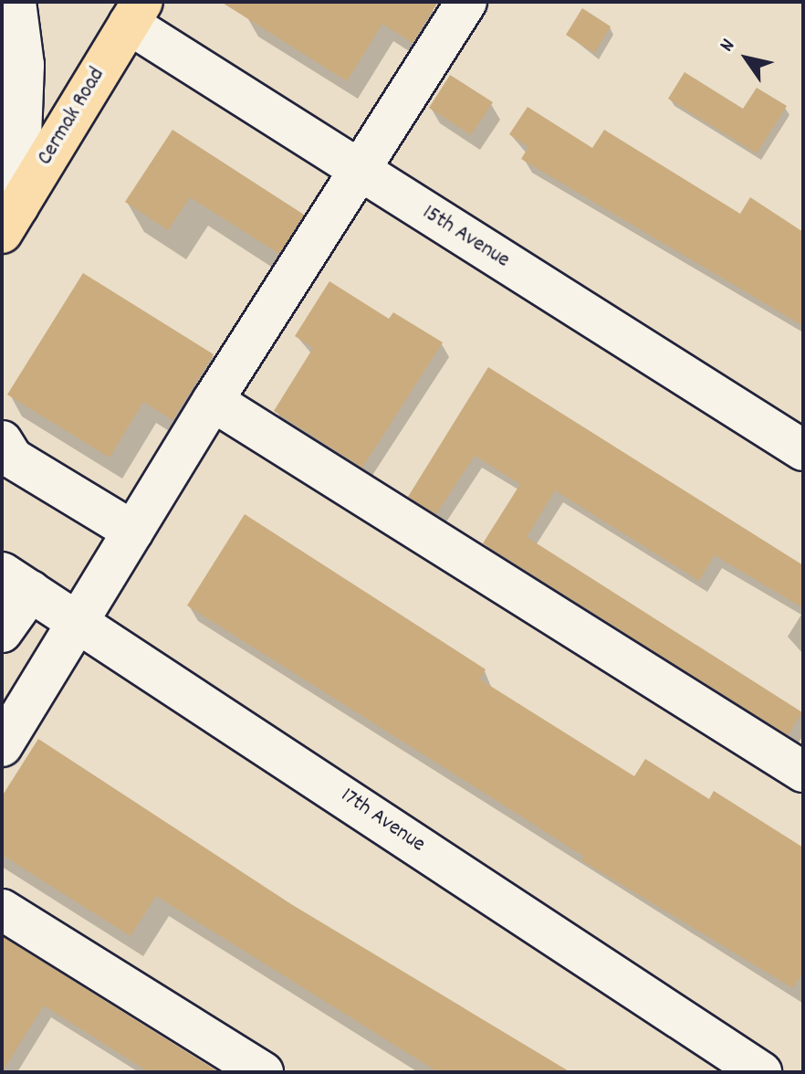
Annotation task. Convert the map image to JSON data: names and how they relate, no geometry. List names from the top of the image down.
{
  "streets": {
    "main road": ["Cermak Road"],
    "street": ["15th Avenue", "17th Avenue"]
  },
  "crossings": [
    ["Cermak Road", "15th Avenue"]
  ],
  "north": "top left"
}
